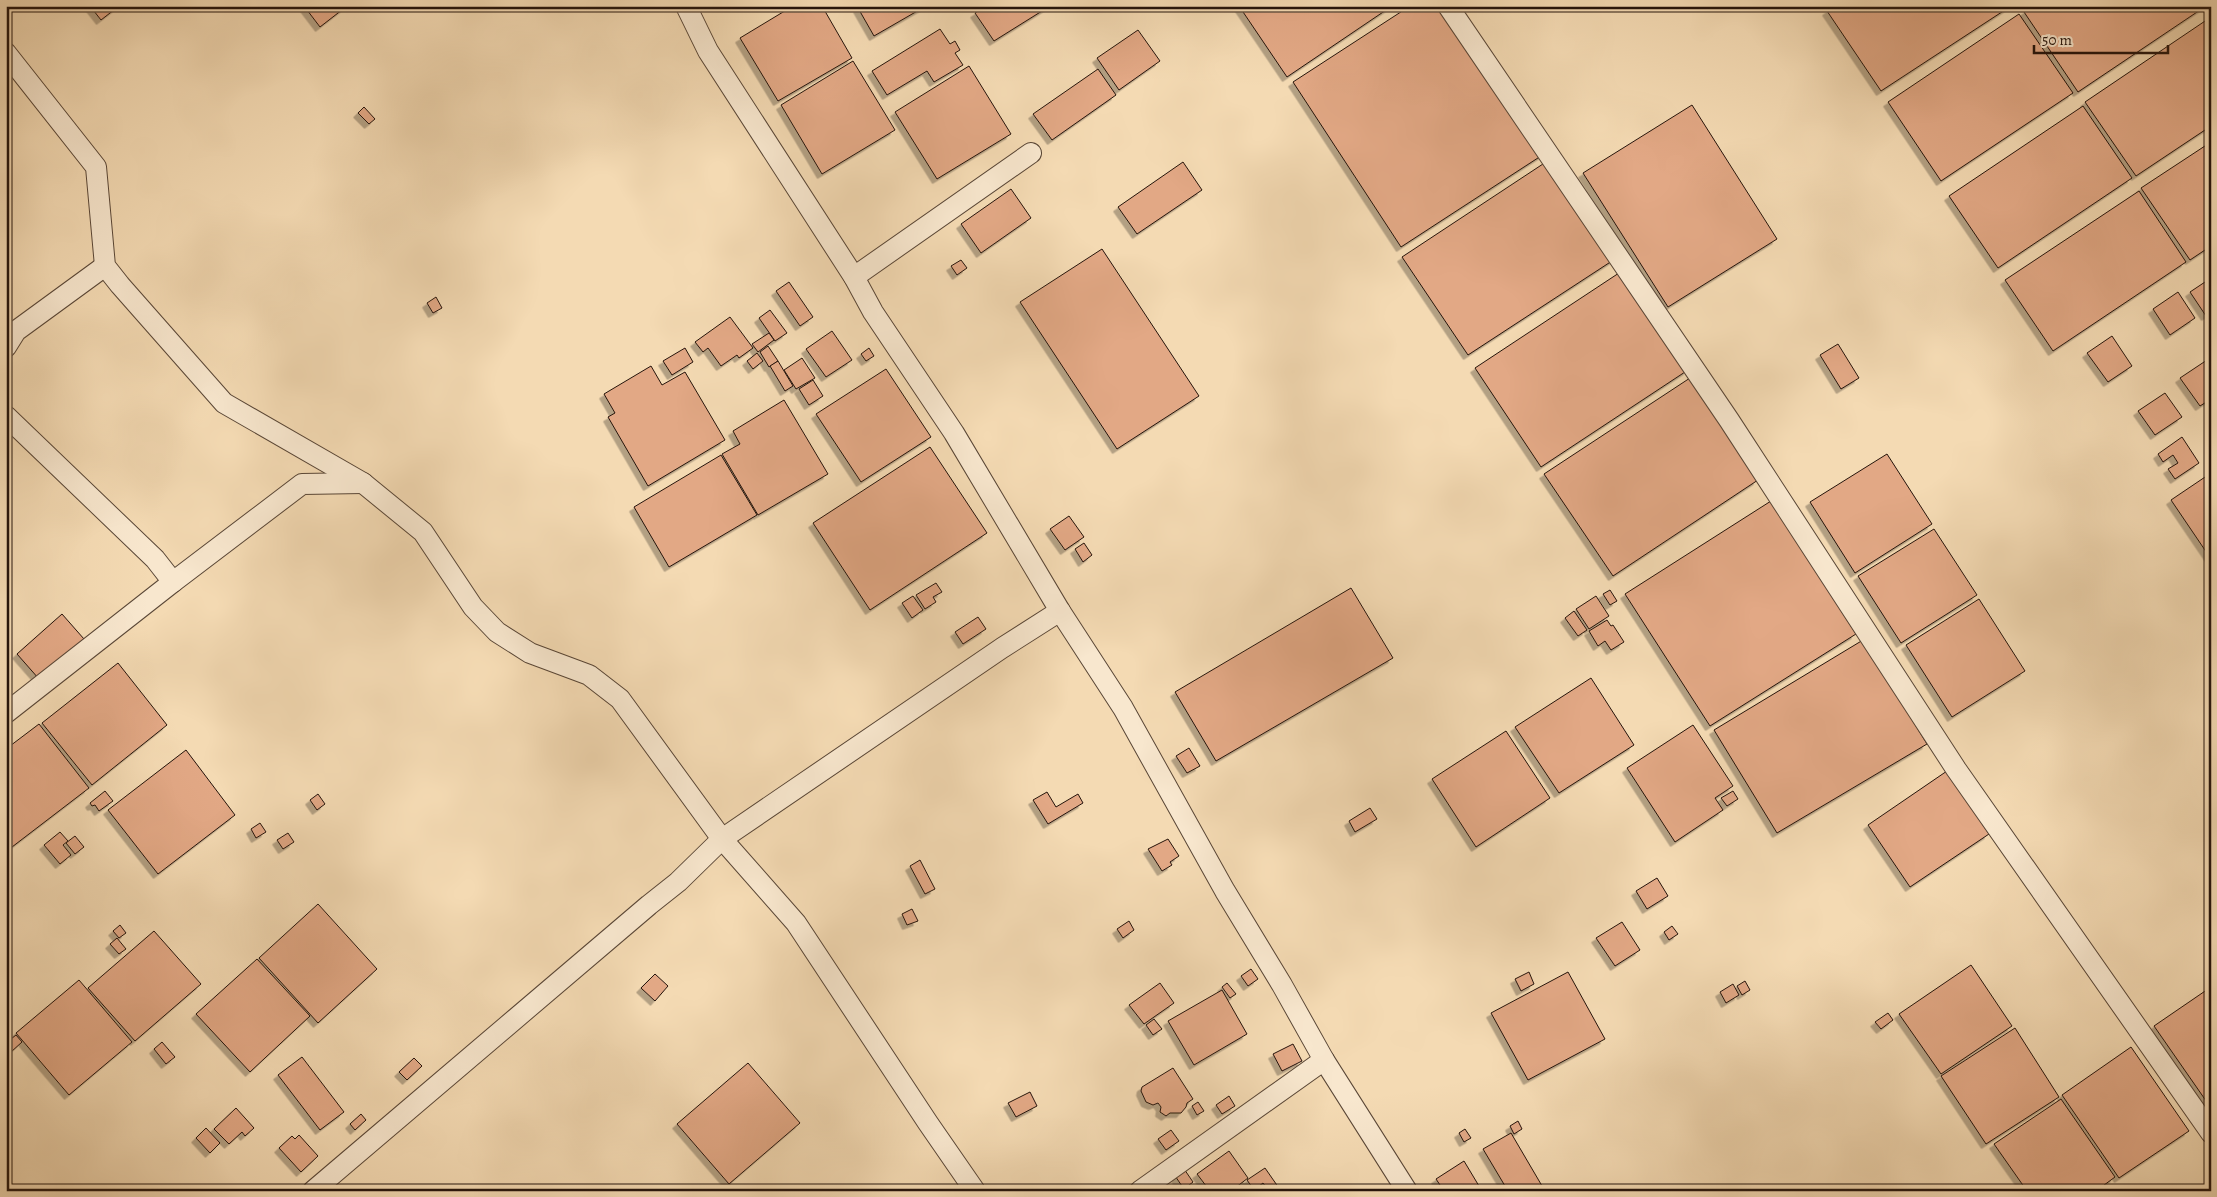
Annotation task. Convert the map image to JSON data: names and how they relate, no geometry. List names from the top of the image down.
{
  "scale_bar": "50 m"
}
